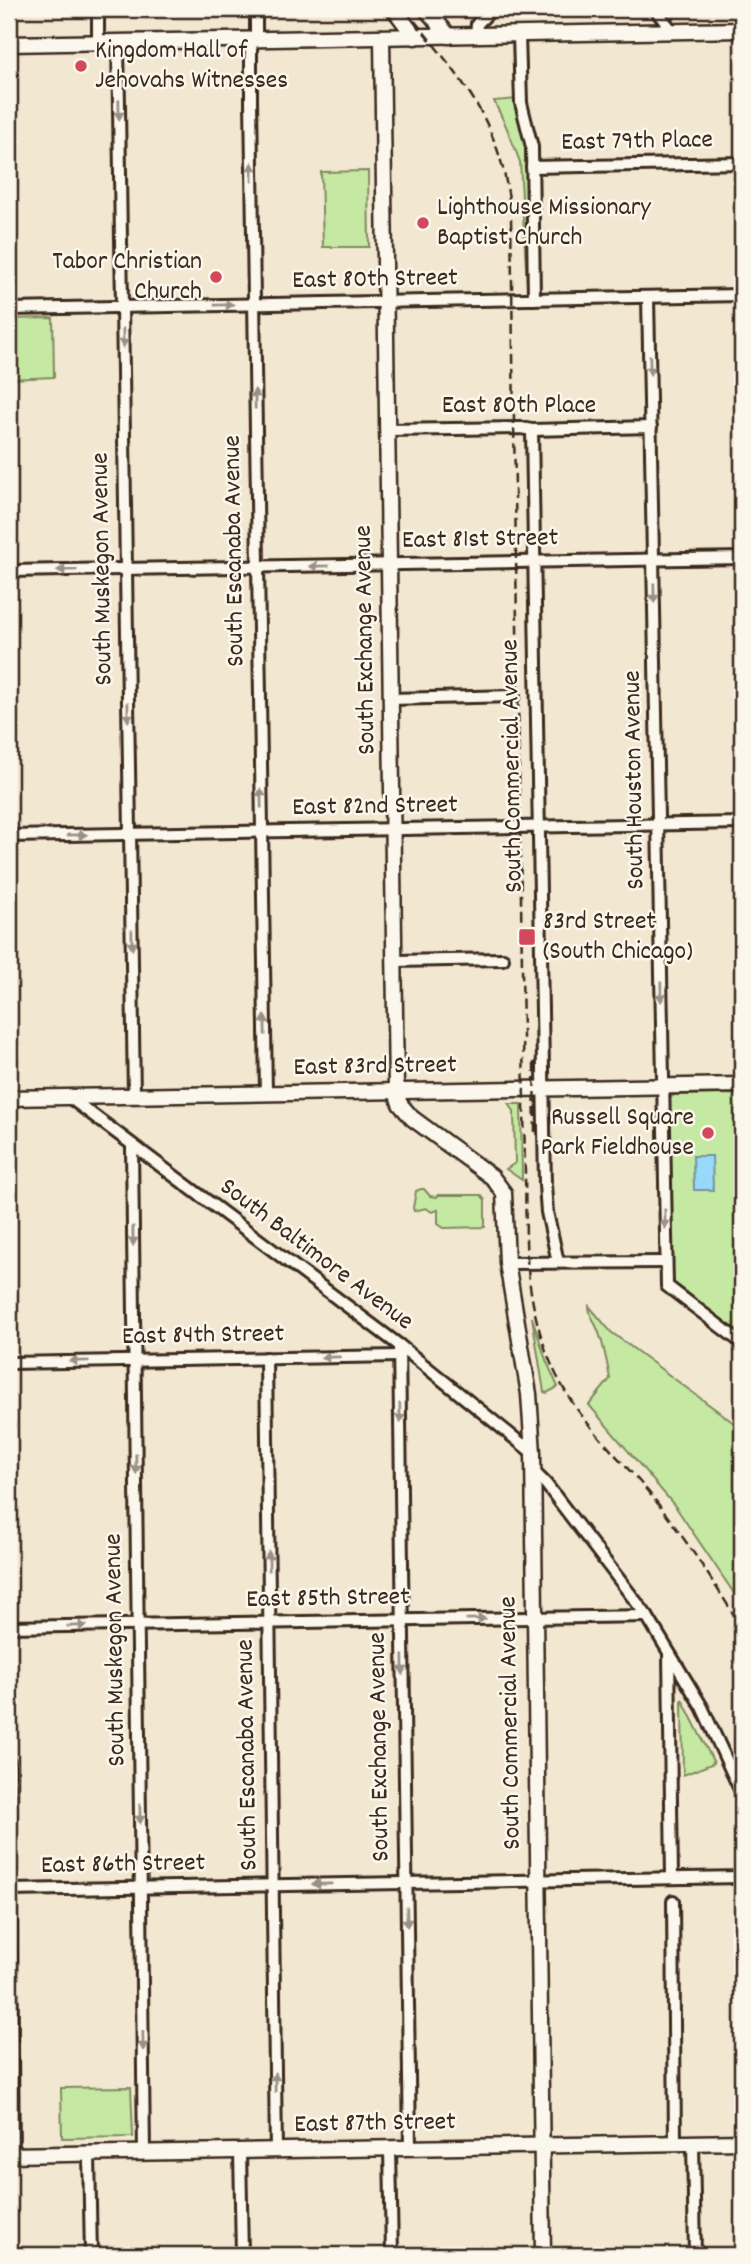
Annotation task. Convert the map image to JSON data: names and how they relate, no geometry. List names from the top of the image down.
{
  "streets": {
    "main road": [
      "South Exchange Avenue",
      "South Commercial Avenue",
      "East 83rd Street",
      "East 87th Street"
    ],
    "street": [
      "East 79th Place",
      "East 80th Street",
      "East 80th Place",
      "East 81st Street",
      "South Escanaba Avenue",
      "South Muskegon Avenue",
      "South Houston Avenue",
      "East 82nd Street",
      "South Baltimore Avenue",
      "East 84th Street",
      "East 85th Street",
      "East 86th Street"
    ]
  },
  "crossings": [
    ["East 80th Street", "South Escanaba Avenue"],
    ["East 80th Street", "South Muskegon Avenue"],
    ["East 80th Street", "South Exchange Avenue"],
    ["East 80th Street", "South Houston Avenue"],
    ["East 80th Place", "South Exchange Avenue"],
    ["East 80th Place", "South Commercial Avenue"],
    ["East 80th Place", "South Houston Avenue"],
    ["East 81st Street", "South Escanaba Avenue"],
    ["East 81st Street", "South Muskegon Avenue"],
    ["East 81st Street", "South Exchange Avenue"],
    ["East 81st Street", "South Commercial Avenue"],
    ["East 81st Street", "South Houston Avenue"],
    ["South Escanaba Avenue", "East 82nd Street"],
    ["South Escanaba Avenue", "East 83rd Street"],
    ["South Escanaba Avenue", "East 84th Street"],
    ["South Escanaba Avenue", "East 85th Street"],
    ["South Escanaba Avenue", "East 86th Street"],
    ["South Escanaba Avenue", "East 87th Street"],
    ["South Muskegon Avenue", "East 82nd Street"],
    ["South Muskegon Avenue", "East 83rd Street"],
    ["South Muskegon Avenue", "South Baltimore Avenue"],
    ["South Muskegon Avenue", "East 84th Street"],
    ["South Muskegon Avenue", "East 85th Street"],
    ["South Muskegon Avenue", "East 86th Street"],
    ["South Muskegon Avenue", "East 87th Street"],
    ["South Exchange Avenue", "South Commercial Avenue"],
    ["South Exchange Avenue", "East 82nd Street"],
    ["South Exchange Avenue", "East 83rd Street"],
    ["South Exchange Avenue", "South Baltimore Avenue"],
    ["South Exchange Avenue", "East 84th Street"],
    ["South Exchange Avenue", "East 85th Street"],
    ["South Exchange Avenue", "East 86th Street"],
    ["South Exchange Avenue", "East 87th Street"],
    ["South Commercial Avenue", "East 82nd Street"],
    ["South Commercial Avenue", "East 83rd Street"],
    ["South Commercial Avenue", "South Baltimore Avenue"],
    ["South Commercial Avenue", "East 85th Street"],
    ["South Commercial Avenue", "East 86th Street"],
    ["South Commercial Avenue", "East 87th Street"],
    ["South Houston Avenue", "East 82nd Street"],
    ["South Houston Avenue", "East 83rd Street"],
    ["East 83rd Street", "South Baltimore Avenue"],
    ["South Baltimore Avenue", "East 84th Street"]
  ],
  "one_way": [
    "South Escanaba Avenue",
    "South Muskegon Avenue",
    "South Exchange Avenue",
    "South Houston Avenue",
    "East 84th Street",
    "East 85th Street"
  ],
  "places": {
    "other": [
      "Kingdom Hall of Jehovahs Witnesses",
      "Lighthouse Missionary Baptist Church",
      "Tabor Christian Church",
      "Russell Square Park Fieldhouse"
    ],
    "transit": ["83rd Street (South Chicago)"]
  }
}
